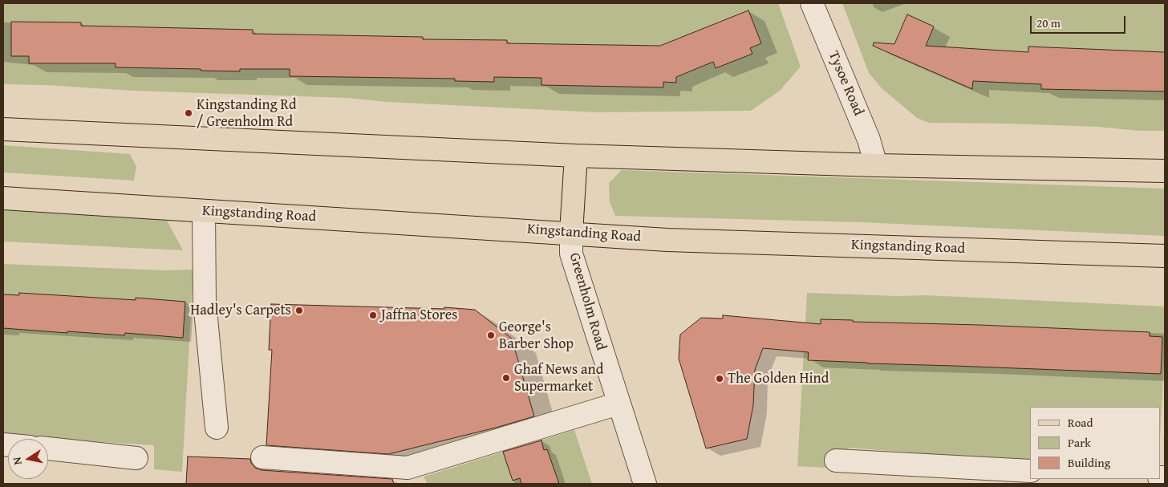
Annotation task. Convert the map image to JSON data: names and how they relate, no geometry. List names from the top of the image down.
{
  "streets": {
    "main road": ["Kingstanding Road"],
    "street": ["Tysoe Road", "Greenholm Road"]
  },
  "crossings": [
    ["Kingstanding Road", "Greenholm Road"]
  ],
  "places": [
    "Kingstanding Rd / Greenholm Rd",
    "Hadley's Carpets",
    "Jaffna Stores",
    "George's Barber Shop",
    "Ghaf News and Supermarket",
    "The Golden Hind"
  ],
  "legend": ["Road", "Park", "Building"],
  "scale_bar": "20 m",
  "north": "left"
}
